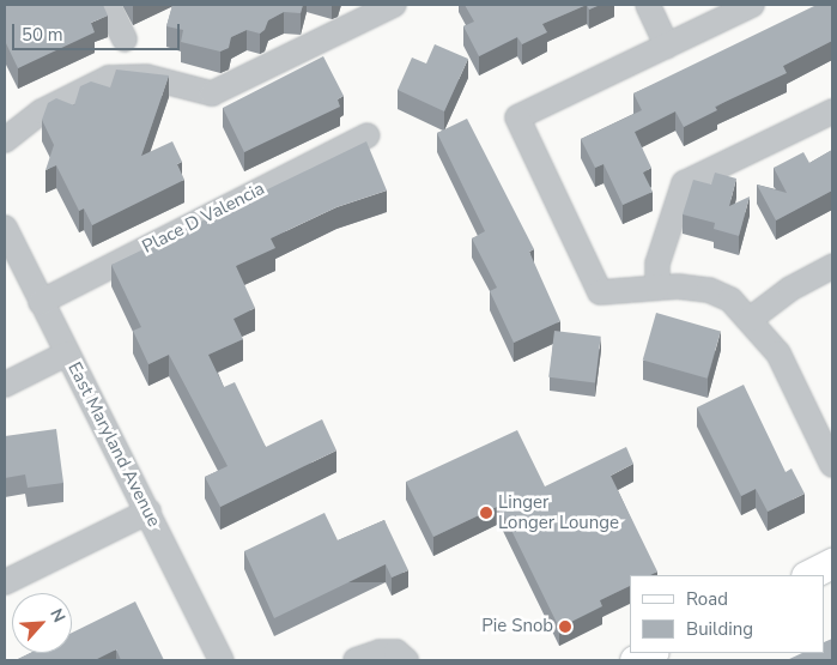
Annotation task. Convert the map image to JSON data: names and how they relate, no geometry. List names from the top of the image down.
{
  "streets": {
    "street": ["Place D Valencia", "East Maryland Avenue"]
  },
  "crossings": [
    ["Place D Valencia", "East Maryland Avenue"]
  ],
  "places": ["Linger Longer Lounge", "Pie Snob"],
  "legend": ["Road", "Building"],
  "scale_bar": "50 m",
  "north": "top right"
}
